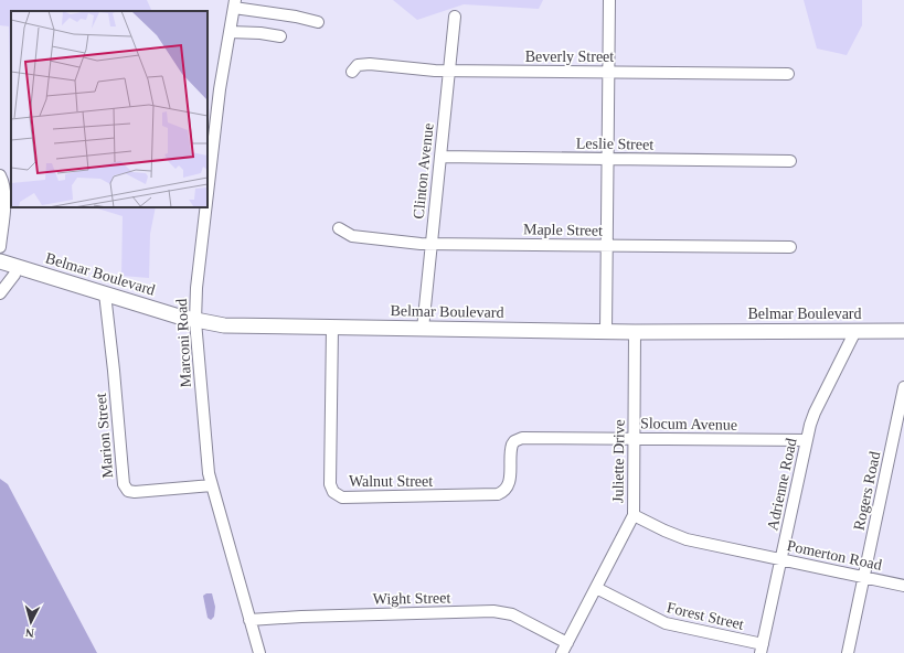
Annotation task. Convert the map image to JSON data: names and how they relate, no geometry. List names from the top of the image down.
{
  "streets": {
    "main road": ["Belmar Boulevard"],
    "street": [
      "Beverly Street",
      "Leslie Street",
      "Clinton Avenue",
      "Maple Street",
      "Marconi Road",
      "Slocum Avenue",
      "Marion Street",
      "Juliette Drive",
      "Walnut Street",
      "Adrienne Road",
      "Rogers Road",
      "Pomerton Road",
      "Wight Street",
      "Forest Street"
    ]
  },
  "crossings": [
    ["Beverly Street", "Clinton Avenue"],
    ["Leslie Street", "Clinton Avenue"],
    ["Clinton Avenue", "Maple Street"],
    ["Clinton Avenue", "Belmar Boulevard"],
    ["Belmar Boulevard", "Marconi Road"],
    ["Belmar Boulevard", "Marion Street"],
    ["Belmar Boulevard", "Juliette Drive"],
    ["Belmar Boulevard", "Walnut Street"],
    ["Belmar Boulevard", "Adrienne Road"],
    ["Marconi Road", "Marion Street"],
    ["Marconi Road", "Wight Street"],
    ["Slocum Avenue", "Juliette Drive"],
    ["Slocum Avenue", "Walnut Street"],
    ["Slocum Avenue", "Adrienne Road"],
    ["Juliette Drive", "Pomerton Road"],
    ["Juliette Drive", "Wight Street"],
    ["Juliette Drive", "Forest Street"],
    ["Adrienne Road", "Pomerton Road"],
    ["Adrienne Road", "Forest Street"],
    ["Rogers Road", "Pomerton Road"]
  ],
  "north": "bottom"
}
